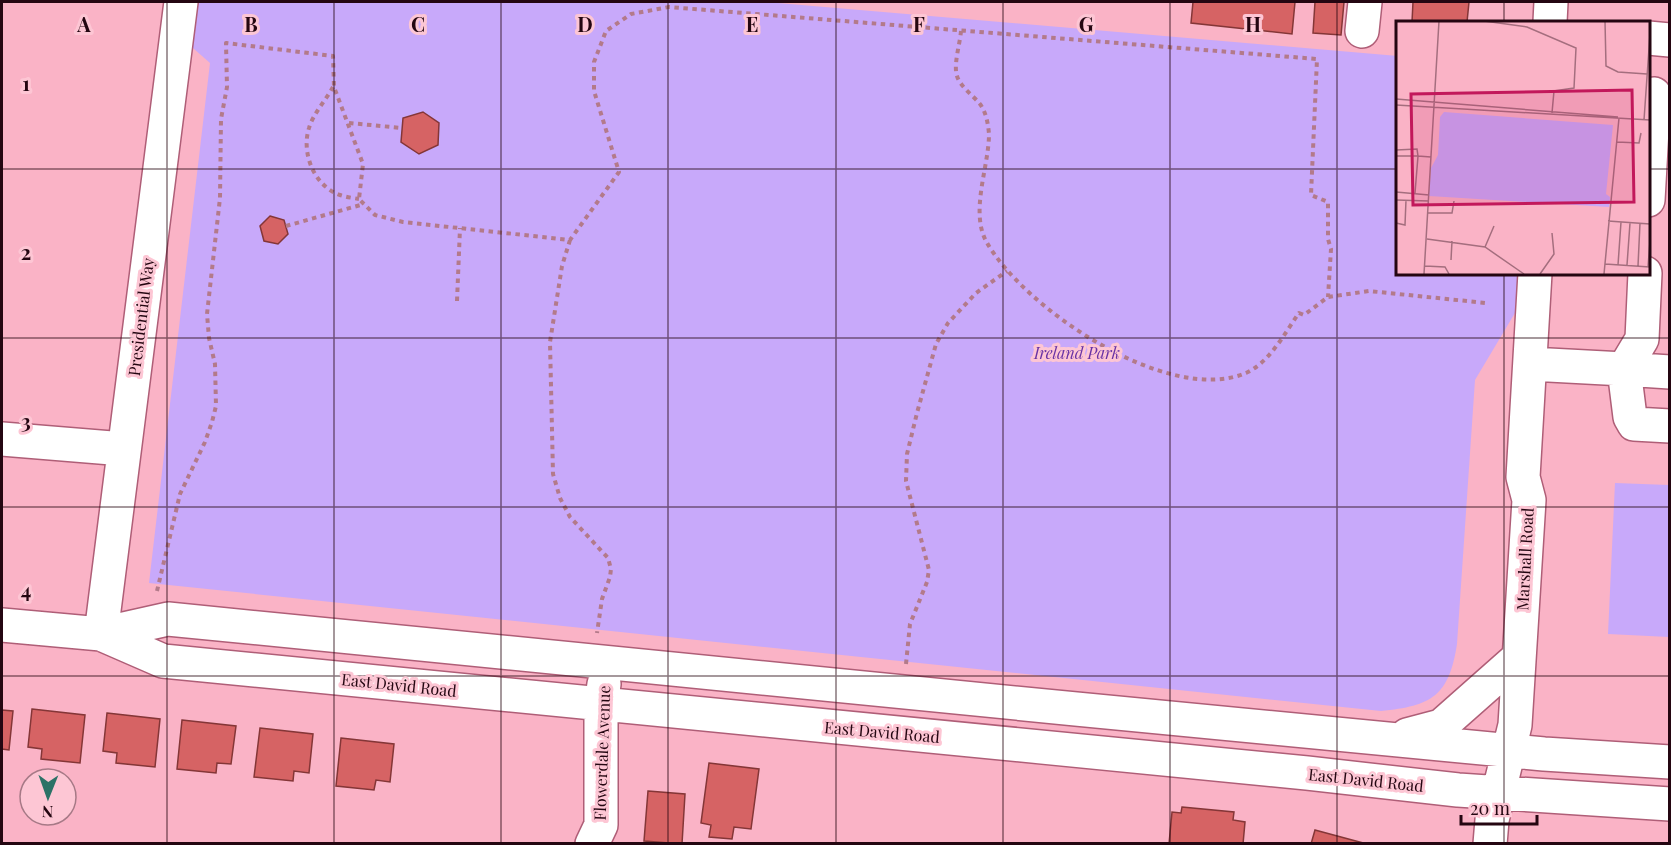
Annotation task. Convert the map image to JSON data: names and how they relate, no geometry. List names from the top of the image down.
{
  "streets": {
    "street": [
      "Presidential Way",
      "Marshall Road",
      "East David Road",
      "Flowerdale Avenue"
    ]
  },
  "crossings": [
    ["Presidential Way", "East David Road"],
    ["Marshall Road", "East David Road"],
    ["East David Road", "Flowerdale Avenue"]
  ],
  "parks": ["Ireland Park"],
  "scale_bar": "20 m",
  "north": "bottom",
  "grid": {
    "columns": [
      "A",
      "B",
      "C",
      "D",
      "E",
      "F",
      "G",
      "H"
    ],
    "rows": [
      "1",
      "2",
      "3",
      "4"
    ]
  }
}
